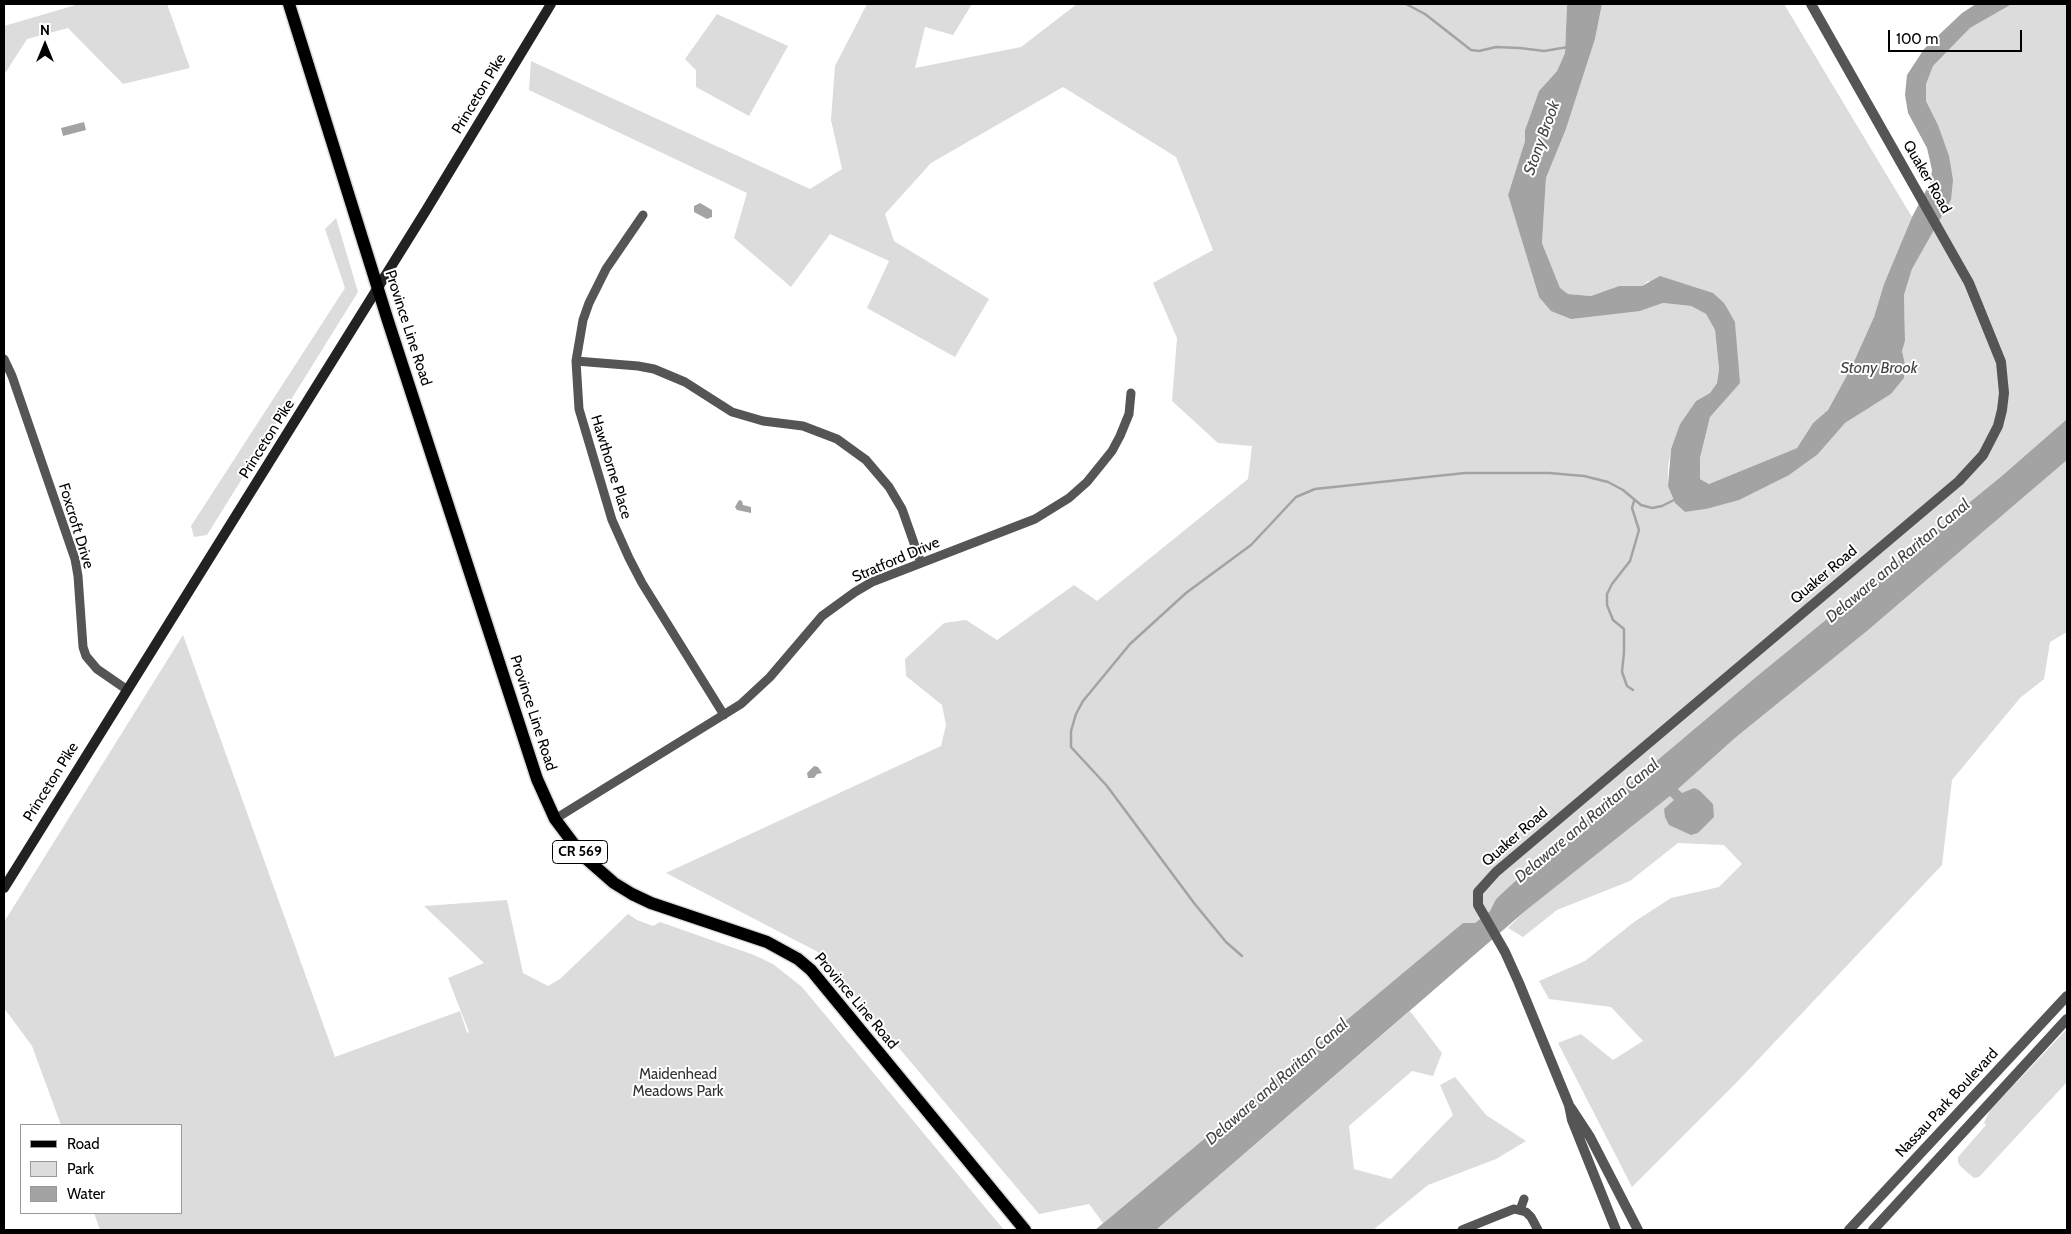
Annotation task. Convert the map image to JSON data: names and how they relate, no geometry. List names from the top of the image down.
{
  "streets": {
    "main road": ["Princeton Pike", "Province Line Road", "CR 569"],
    "street": [
      "Quaker Road",
      "Hawthorne Place",
      "Foxcroft Drive",
      "Stratford Drive",
      "Nassau Park Boulevard"
    ]
  },
  "crossings": [
    ["Princeton Pike", "Province Line Road"],
    ["Princeton Pike", "Foxcroft Drive"],
    ["Province Line Road", "Stratford Drive"],
    ["Hawthorne Place", "Stratford Drive"]
  ],
  "water": ["Stony Brook", "Delaware and Raritan Canal"],
  "parks": ["Maidenhead Meadows Park"],
  "legend": ["Road", "Park", "Water"],
  "scale_bar": "100 m",
  "north": "top"
}
